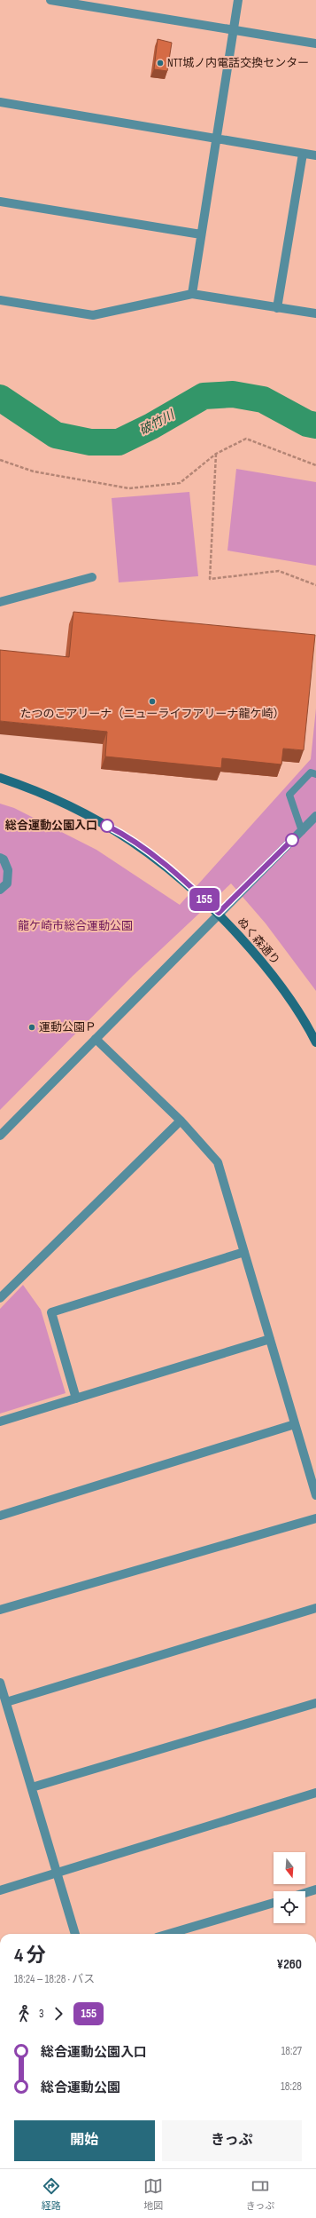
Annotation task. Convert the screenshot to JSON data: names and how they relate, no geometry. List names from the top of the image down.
{
  "streets": {
    "main road": ["ぬく森通り"]
  },
  "water": ["破竹川"],
  "parks": ["龍ケ崎市総合運動公園"],
  "places": [
    "NTT城ノ内電話交換センター",
    "たつのこアリーナ（ニューライフアリーナ龍ケ崎）",
    "総合運動公園入口",
    "運動公園Ｐ"
  ],
  "lines": ["bus line 155"],
  "north": "bottom",
  "page": {
    "on_map": "155",
    "heading": ["4 分", "18:24 – 18:28 · バス", "¥260"],
    "legs": ["3", "155"],
    "list": [
      {
        "name": "総合運動公園入口",
        "value": "18:27"
      },
      {
        "name": "総合運動公園",
        "value": "18:28"
      }
    ],
    "buttons": ["開始", "きっぷ"],
    "tabs": ["経路", "地図", "きっぷ"]
  }
}
